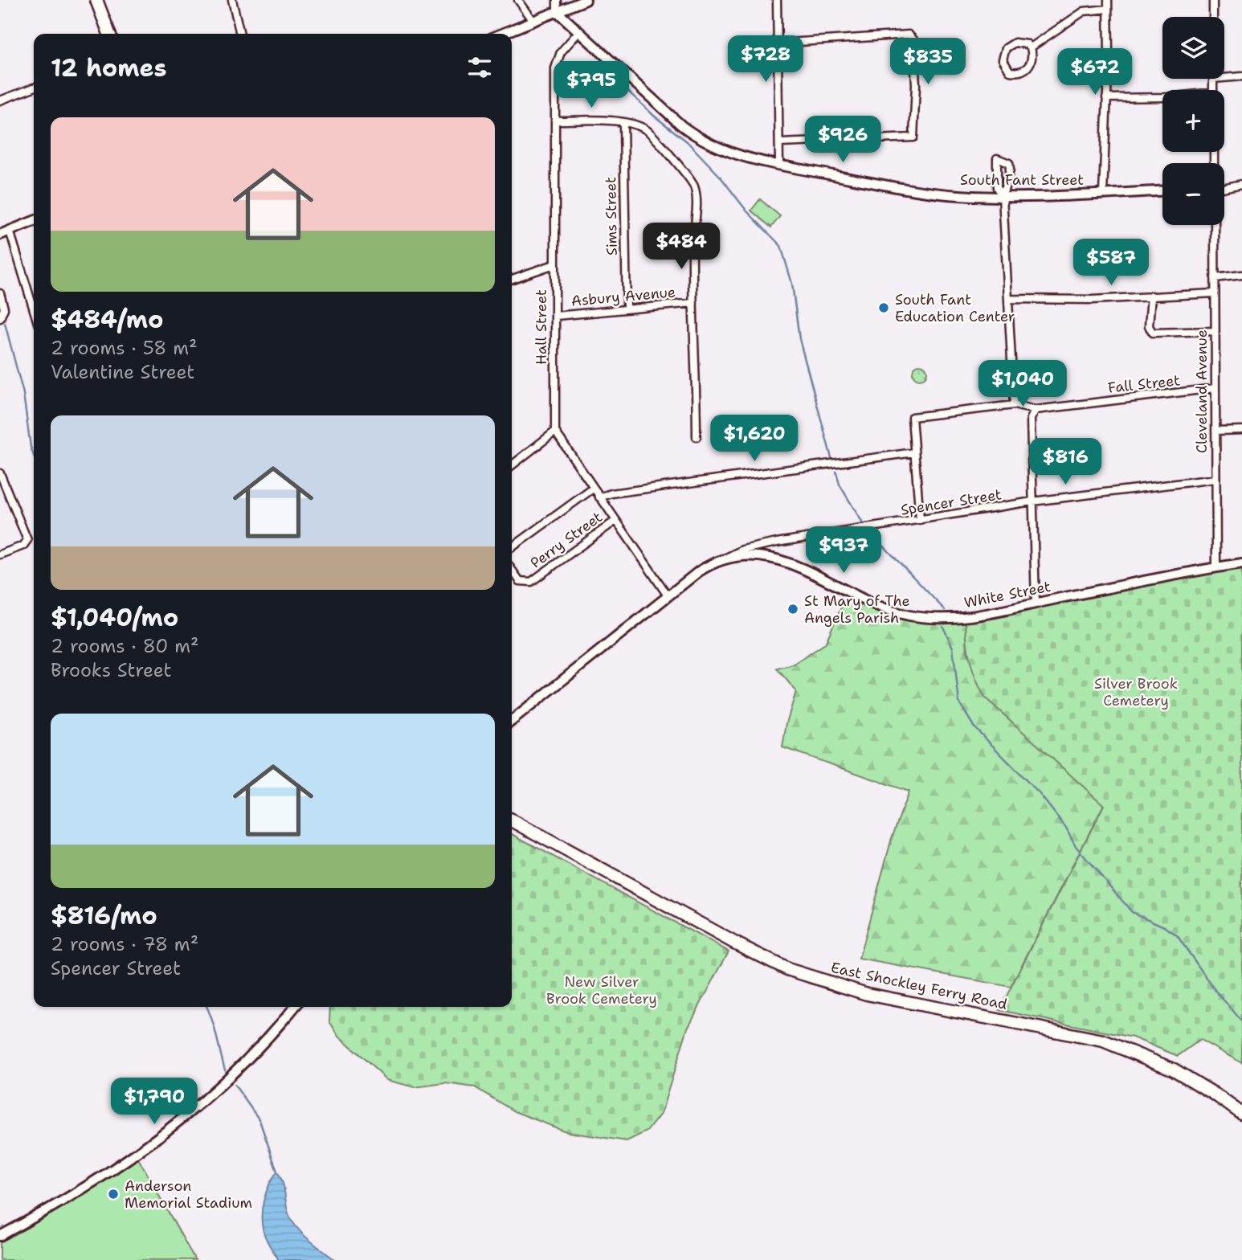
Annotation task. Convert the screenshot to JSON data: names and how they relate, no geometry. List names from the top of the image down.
{
  "streets": {
    "highway": ["East Shockley Ferry Road"],
    "street": [
      "South Fant Street",
      "Sims Street",
      "Asbury Avenue",
      "Hall Street",
      "Fall Street",
      "Cleveland Avenue",
      "Spencer Street",
      "Perry Street",
      "White Street"
    ]
  },
  "crossings": [
    ["South Fant Street", "Hall Street"],
    ["Sims Street", "Asbury Avenue"],
    ["Asbury Avenue", "Hall Street"],
    ["Fall Street", "Cleveland Avenue"],
    ["Cleveland Avenue", "Spencer Street"],
    ["Cleveland Avenue", "White Street"],
    ["Spencer Street", "White Street"]
  ],
  "parks": ["Silver Brook Cemetery", "New Silver Brook Cemetery"],
  "places": ["South Fant Education Center", "St Mary of The Angels Parish", "Anderson Memorial Stadium"],
  "page": {
    "map_buttons": ["+", "−"],
    "heading": "12 homes",
    "price": [
      "$728",
      "$835",
      "$672",
      "$795",
      "$926",
      "$484",
      "$587",
      "$1,040",
      "$1,620",
      "$816",
      "$937",
      "$1,790"
    ],
    "list": [
      {
        "name": "$484/mo",
        "note": "2 rooms · 58 m² · Valentine Street"
      },
      {
        "name": "$1,040/mo",
        "note": "2 rooms · 80 m² · Brooks Street"
      },
      {
        "name": "$816/mo",
        "note": "2 rooms · 78 m² · Spencer Street"
      }
    ]
  }
}
